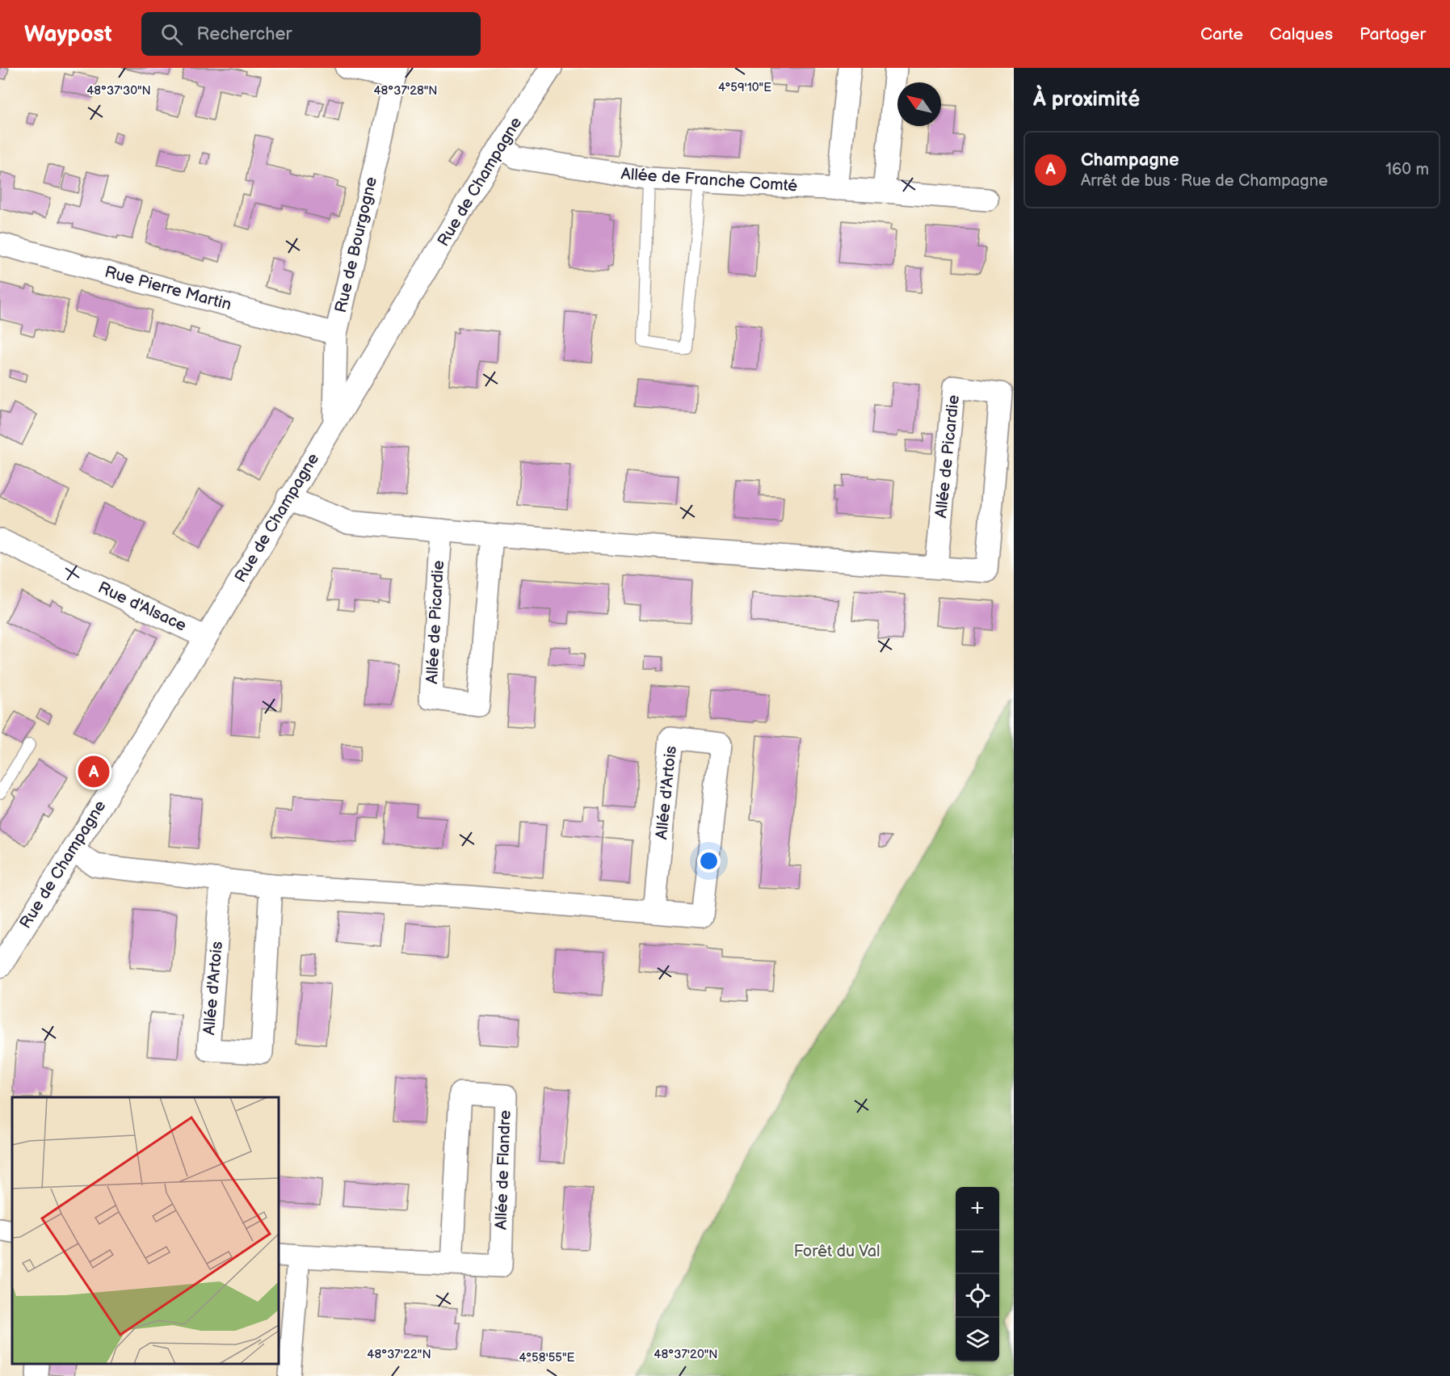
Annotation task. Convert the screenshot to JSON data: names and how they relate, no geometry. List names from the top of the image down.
{
  "streets": {
    "street": [
      "Allée de Franche Comté",
      "Rue de Champagne",
      "Rue de Bourgogne",
      "Rue Pierre Martin",
      "Allée de Picardie",
      "Rue d'Alsace",
      "Allée d'Artois",
      "Allée de Flandre"
    ]
  },
  "crossings": [
    ["Allée de Franche Comté", "Rue de Champagne"],
    ["Rue de Champagne", "Rue de Bourgogne"],
    ["Rue de Champagne", "Allée de Picardie"],
    ["Rue de Champagne", "Rue d'Alsace"],
    ["Rue de Champagne", "Allée d'Artois"],
    ["Rue de Bourgogne", "Rue Pierre Martin"]
  ],
  "parks": ["Forêt du Val"],
  "north": "top left",
  "page": {
    "header": "Waypost",
    "search": "Rechercher",
    "nav": ["Carte", "Calques", "Partager"],
    "heading": "À proximité",
    "list": [
      {
        "mark": "A",
        "name": "Champagne",
        "note": "Arrêt de bus · Rue de Champagne",
        "value": "160 m"
      }
    ],
    "pins": "A",
    "map_buttons": ["+", "−"]
  },
  "coordinates": [
    "4°59'10\"E",
    "48°37'30\"N",
    "48°37'28\"N",
    "48°37'22\"N",
    "48°37'20\"N",
    "4°58'55\"E"
  ]
}
